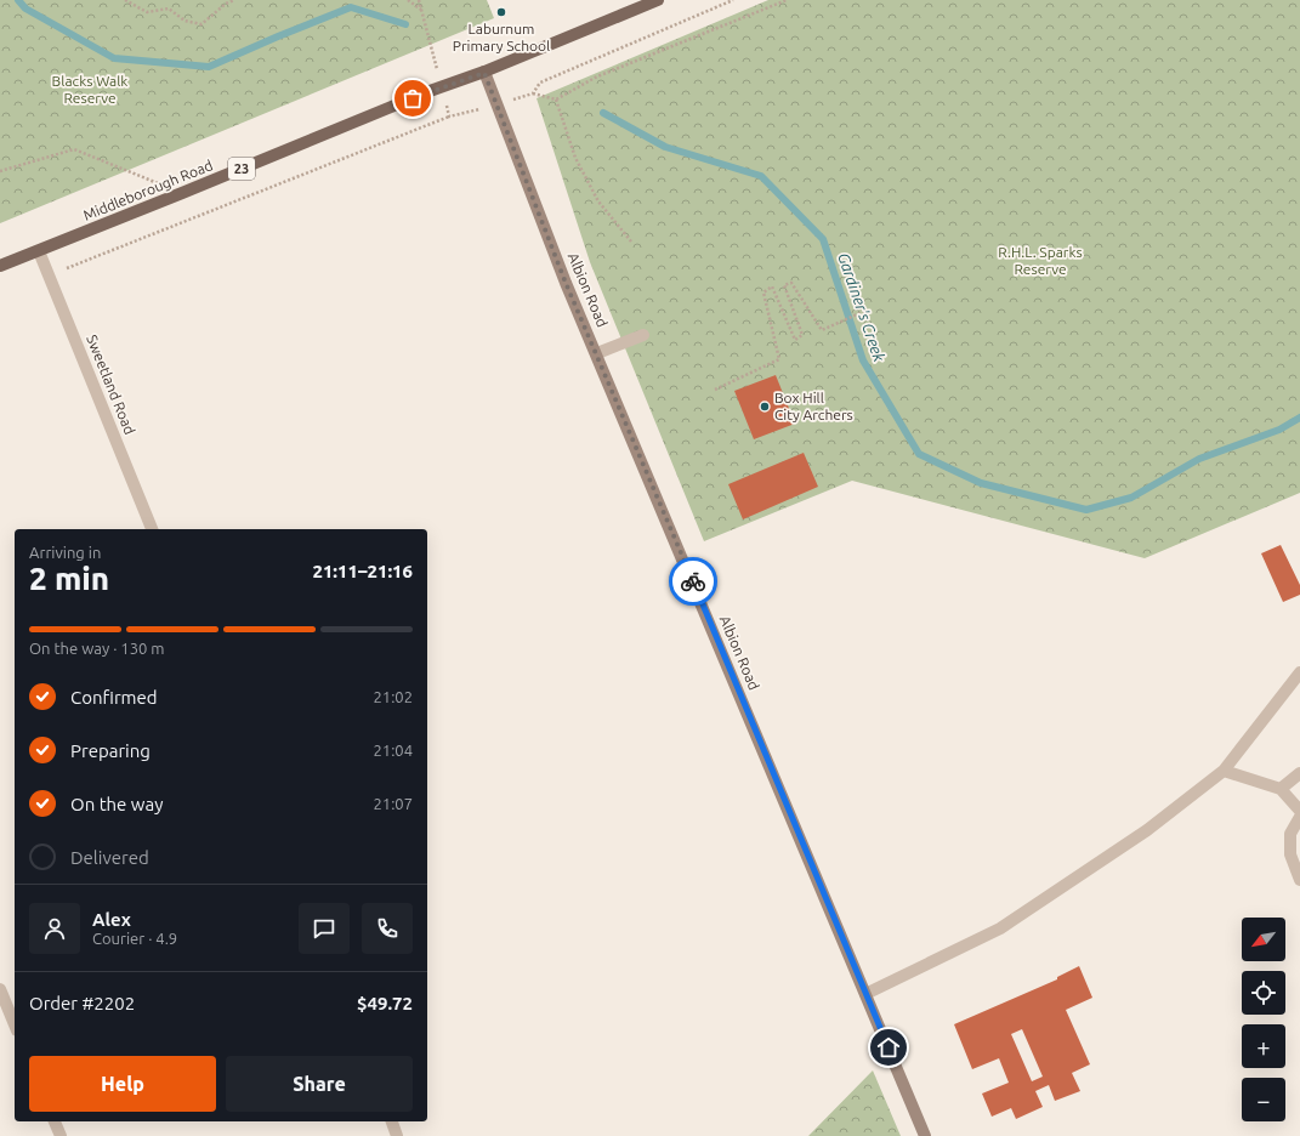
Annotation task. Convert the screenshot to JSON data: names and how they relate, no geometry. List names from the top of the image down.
{
  "streets": {
    "main road": ["23", "Middleborough Road"],
    "street": ["Albion Road", "Sweetland Road"]
  },
  "crossings": [
    ["Middleborough Road", "Albion Road"],
    ["Middleborough Road", "Sweetland Road"]
  ],
  "water": ["Gardiner's Creek"],
  "parks": ["Blacks Walk Reserve", "R.H.L. Sparks Reserve"],
  "places": ["Laburnum Primary School", "Box Hill City Archers"],
  "north": "bottom left",
  "page": {
    "heading": ["2 min", "Arriving in", "21:11–21:16"],
    "panel": [
      "Alex",
      "Courier · 4.9",
      "Order #2202",
      "$49.72"
    ],
    "bar": "On the way · 130 m",
    "list": [
      ["Confirmed", "21:02"],
      ["Preparing", "21:04"],
      ["On the way", "21:07"],
      "Delivered"
    ],
    "map_buttons": ["+", "−"],
    "buttons": ["Help", "Share"]
  }
}
